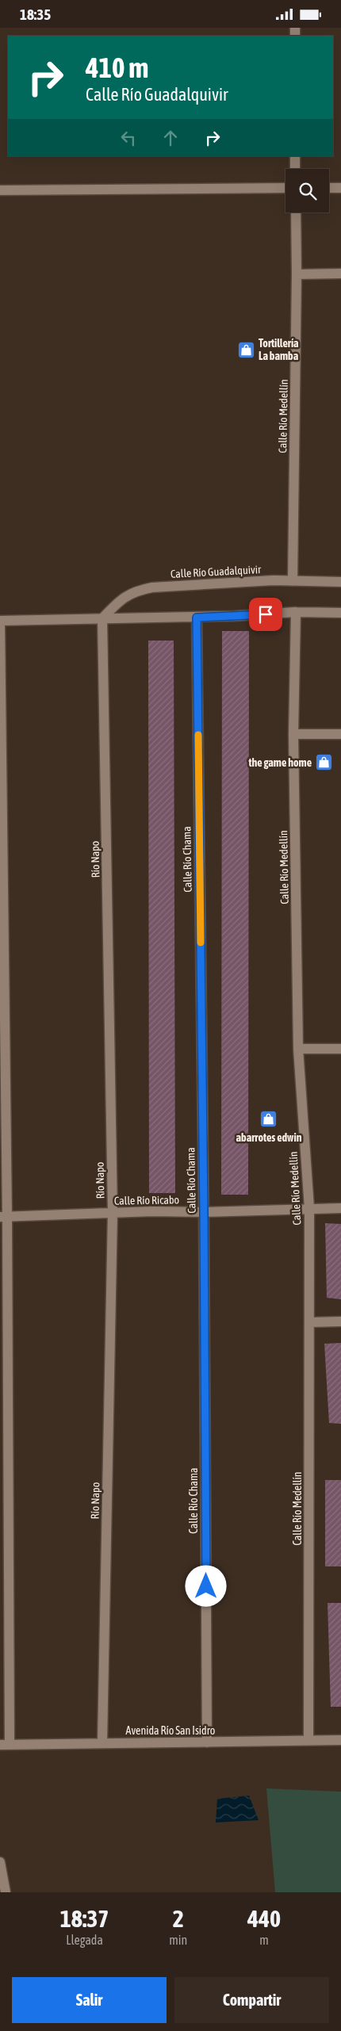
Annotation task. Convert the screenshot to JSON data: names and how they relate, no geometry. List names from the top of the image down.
{
  "streets": {
    "street": [
      "Calle Río Medellín",
      "Calle Río Guadalquivir",
      "Río Napo",
      "Calle Río Chama",
      "Calle Río Ricabo",
      "Avenida Río San Isidro"
    ]
  },
  "crossings": [
    ["Calle Río Medellín", "Calle Río Guadalquivir"],
    ["Calle Río Medellín", "Calle Río Ricabo"],
    ["Calle Río Medellín", "Avenida Río San Isidro"],
    ["Calle Río Guadalquivir", "Río Napo"],
    ["Río Napo", "Calle Río Ricabo"],
    ["Río Napo", "Avenida Río San Isidro"],
    ["Calle Río Chama", "Calle Río Ricabo"],
    ["Calle Río Chama", "Avenida Río San Isidro"]
  ],
  "places": {
    "shop": ["Tortillería La bamba", "the game home", "abarrotes edwin"]
  },
  "page": {
    "status": "18:35",
    "turn": ["410 m", "Calle Río Guadalquivir"],
    "eta": [
      "18:37",
      "Llegada",
      "2",
      "min",
      "440",
      "m"
    ],
    "buttons": ["Salir", "Compartir"]
  }
}
